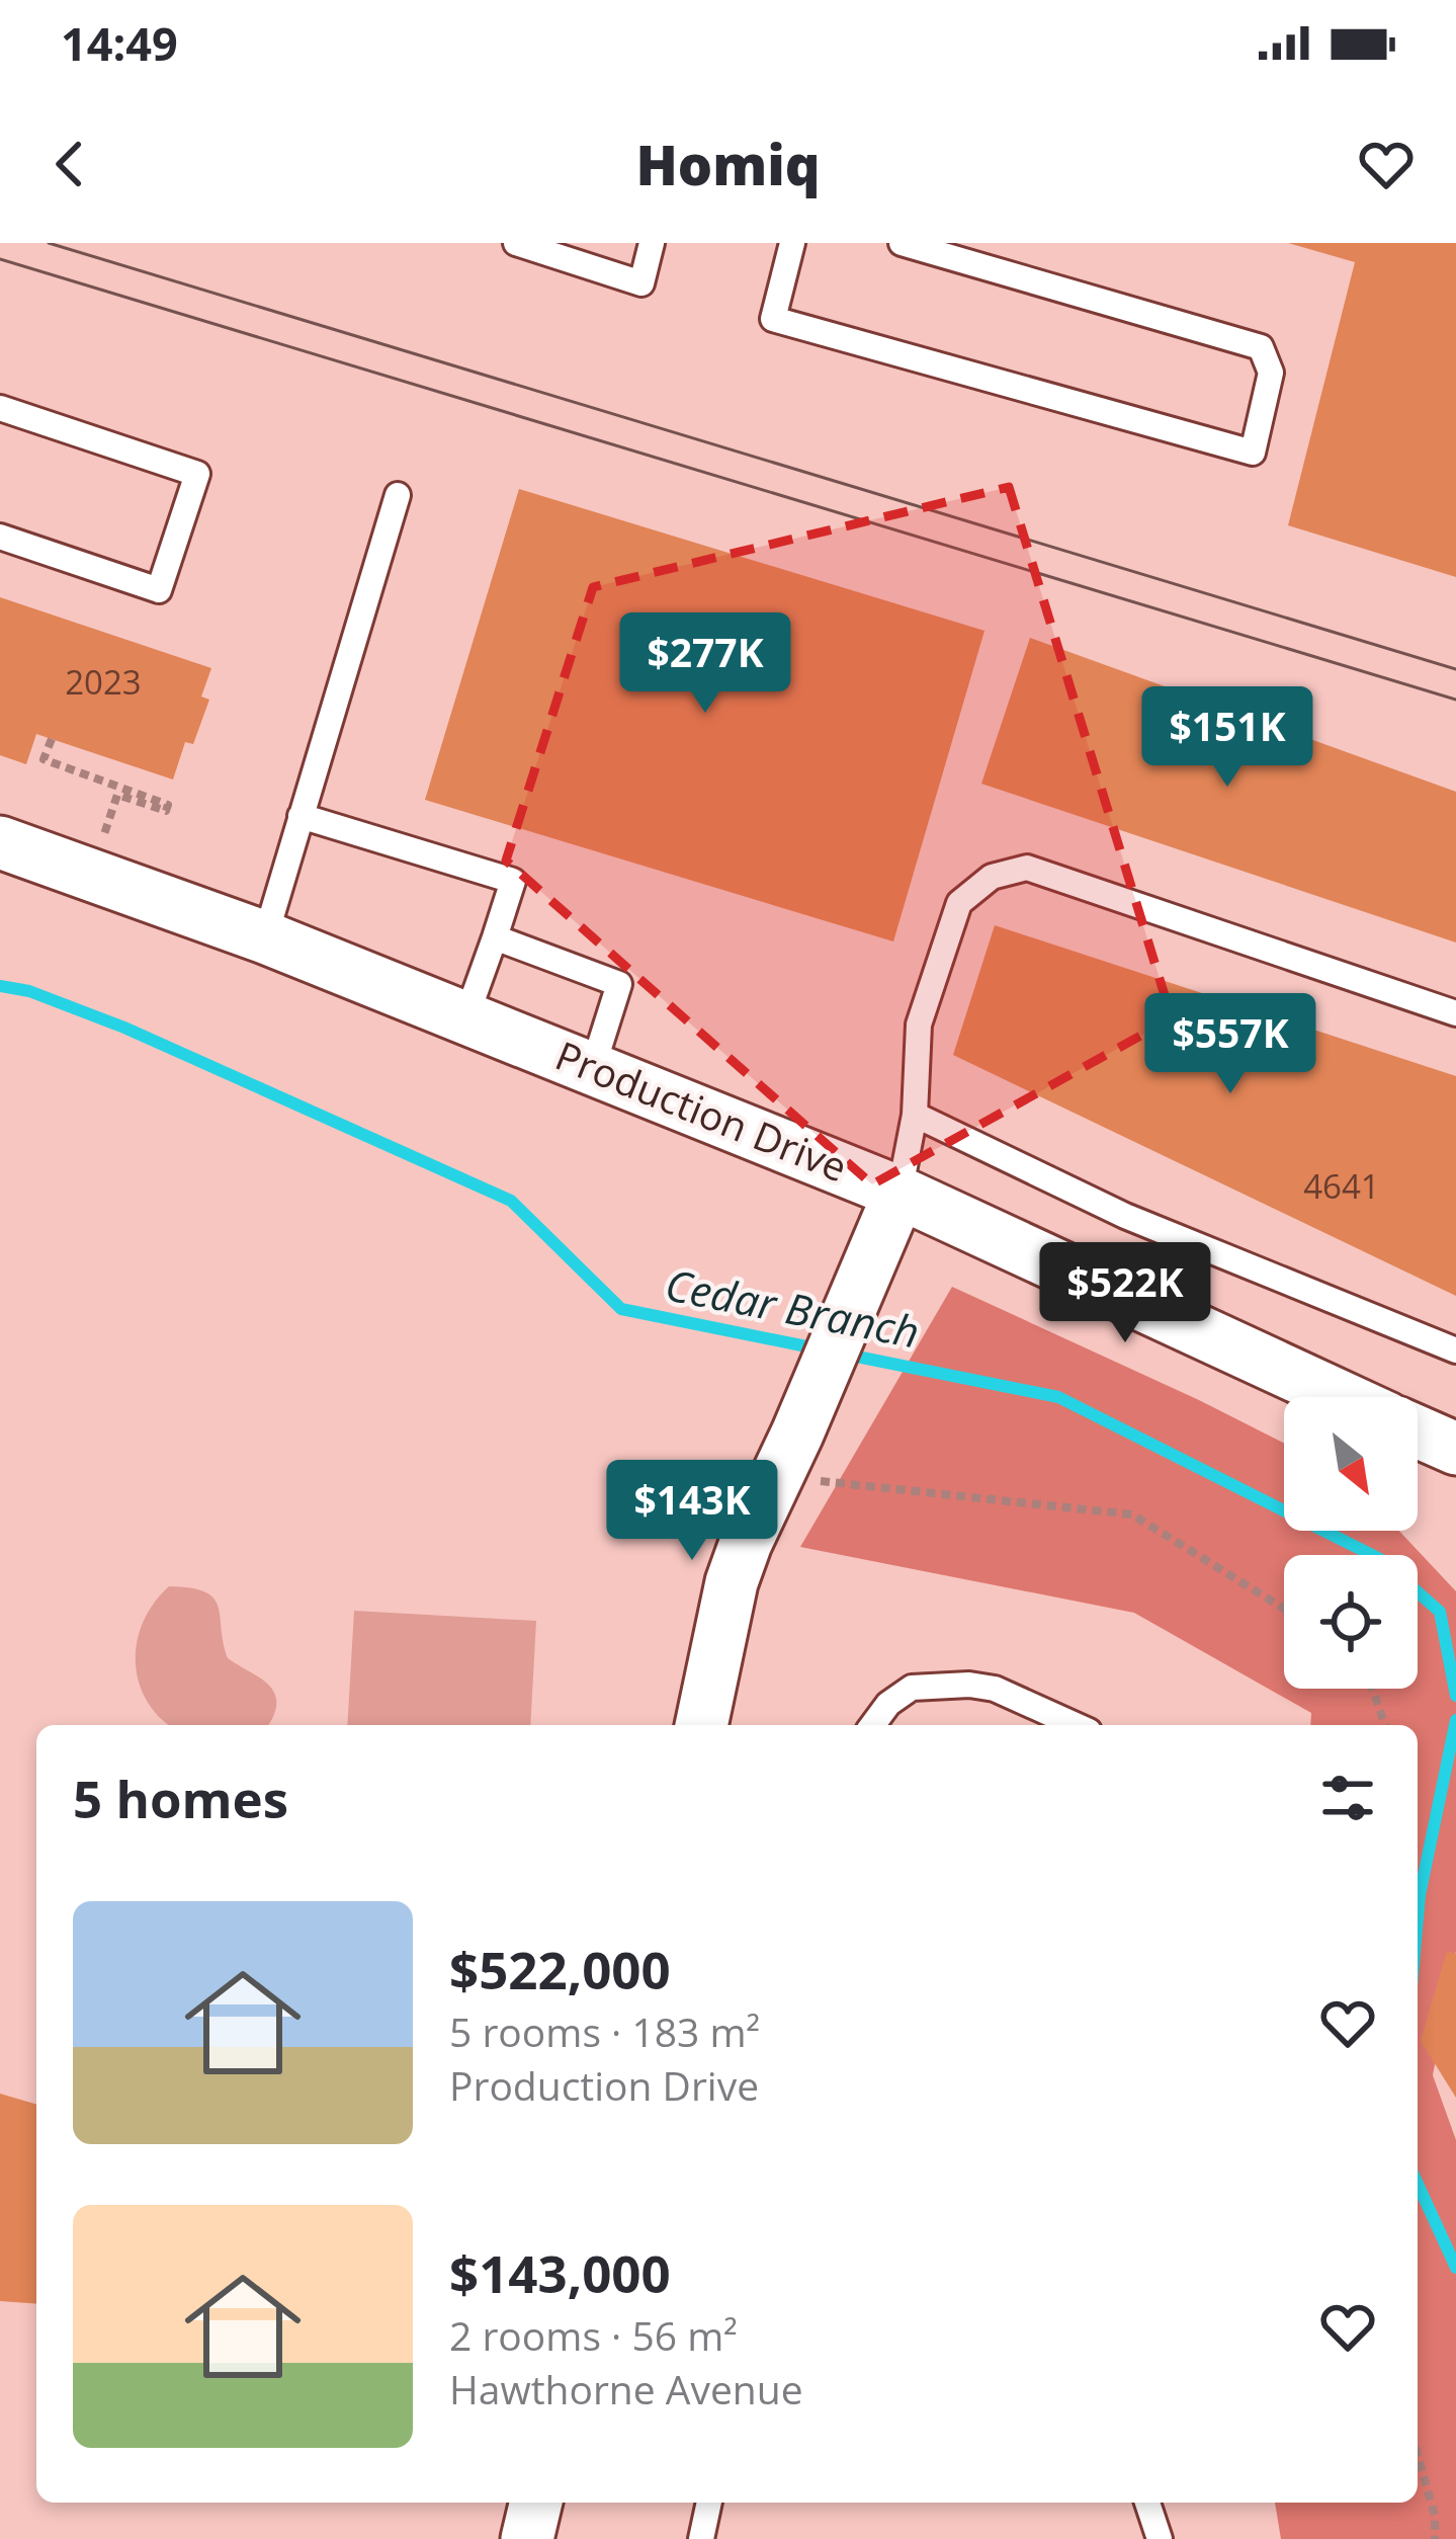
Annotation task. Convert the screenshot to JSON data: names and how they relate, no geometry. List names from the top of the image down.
{
  "streets": {
    "street": ["Production Drive"]
  },
  "water": ["Cedar Branch"],
  "house_numbers": ["2023", "4641"],
  "north": "bottom right",
  "page": {
    "status": "14:49",
    "header": "Homiq",
    "price": [
      "$277K",
      "$151K",
      "$557K",
      "$522K",
      "$143K"
    ],
    "heading": "5 homes",
    "list": [
      {
        "name": "$522,000",
        "note": "5 rooms · 183 m² · Production Drive"
      },
      {
        "name": "$143,000",
        "note": "2 rooms · 56 m² · Hawthorne Avenue"
      }
    ]
  }
}
